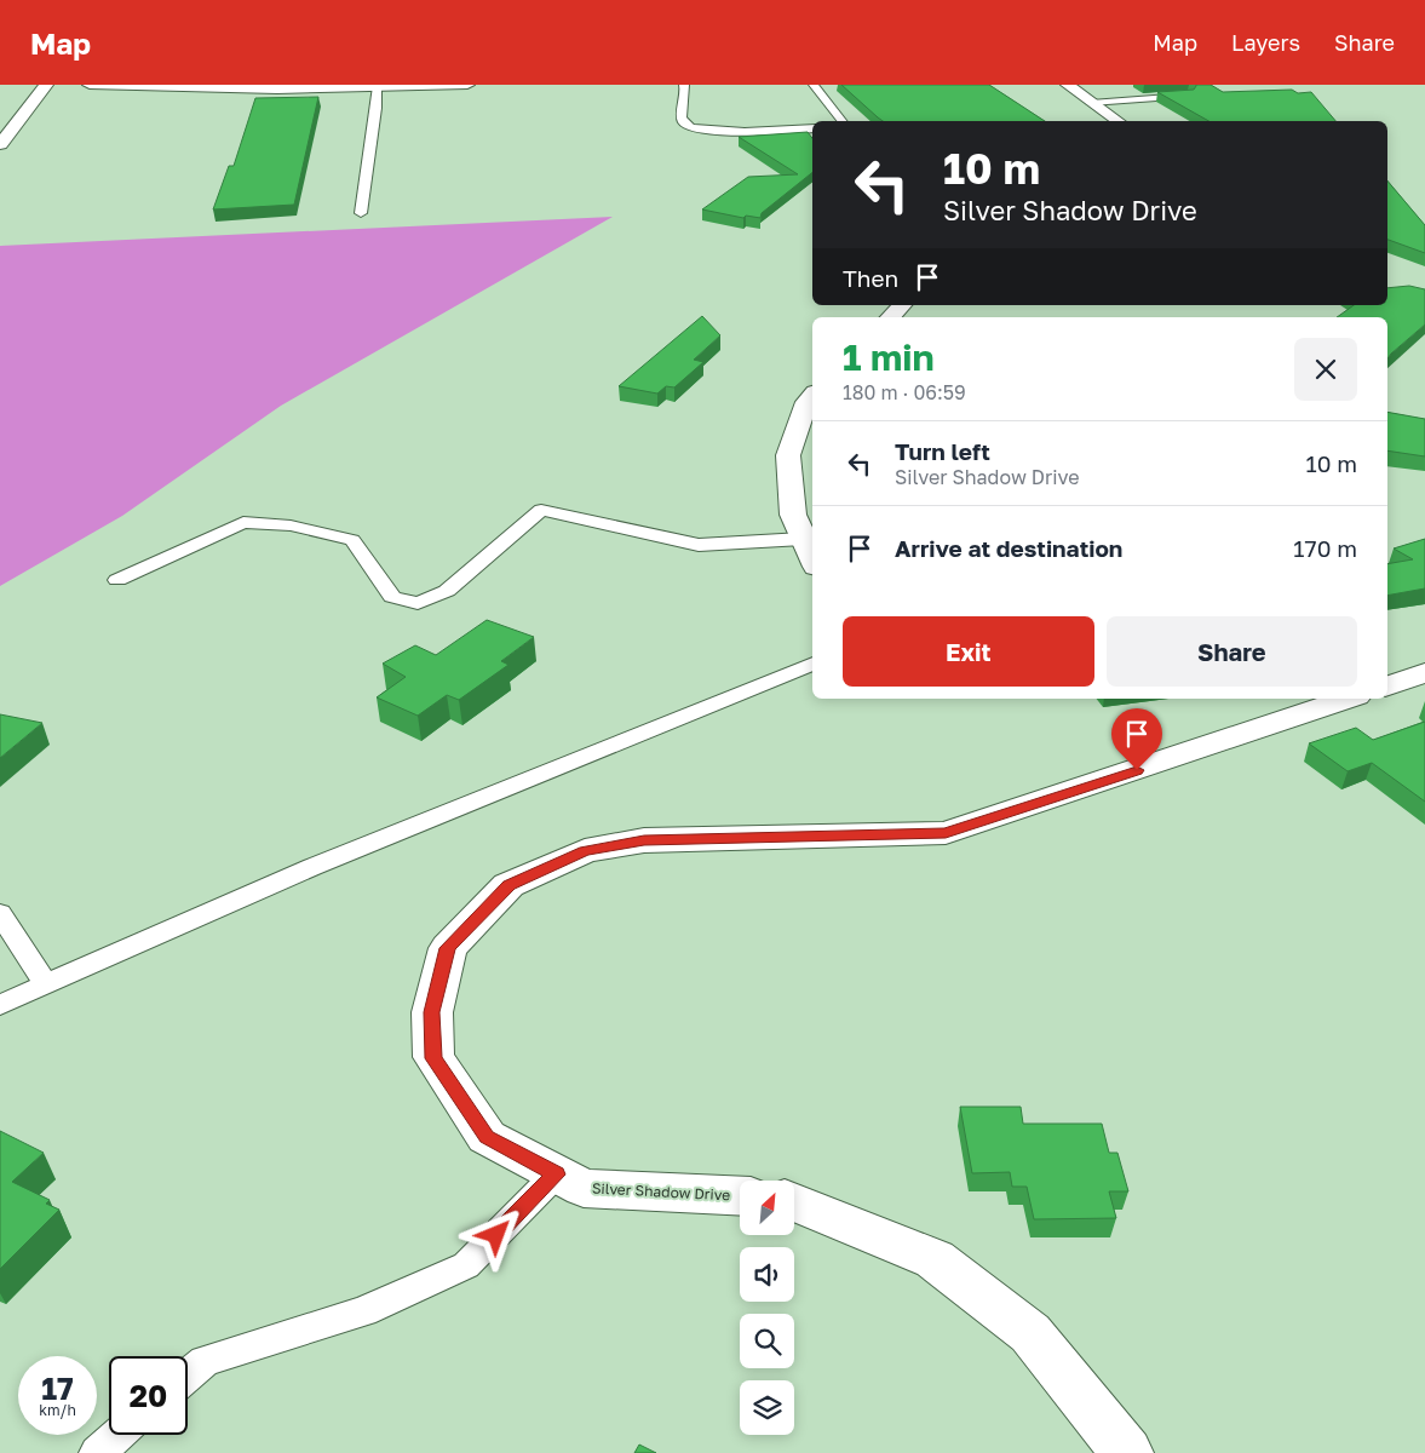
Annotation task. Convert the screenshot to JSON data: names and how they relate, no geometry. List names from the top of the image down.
{
  "streets": {
    "street": ["Silver Shadow Drive"]
  },
  "north": "top right",
  "page": {
    "header": "Map",
    "nav": ["Map", "Layers", "Share"],
    "turn": ["10 m", "Silver Shadow Drive"],
    "then": "Then",
    "heading": ["1 min", "180 m · 06:59"],
    "list": [
      {
        "name": "Turn left",
        "note": "Silver Shadow Drive",
        "value": "10 m"
      },
      {
        "name": "Arrive at destination",
        "value": "170 m"
      }
    ],
    "buttons": ["Exit", "Share"],
    "speed": "17 km/h",
    "limit": "20"
  }
}
